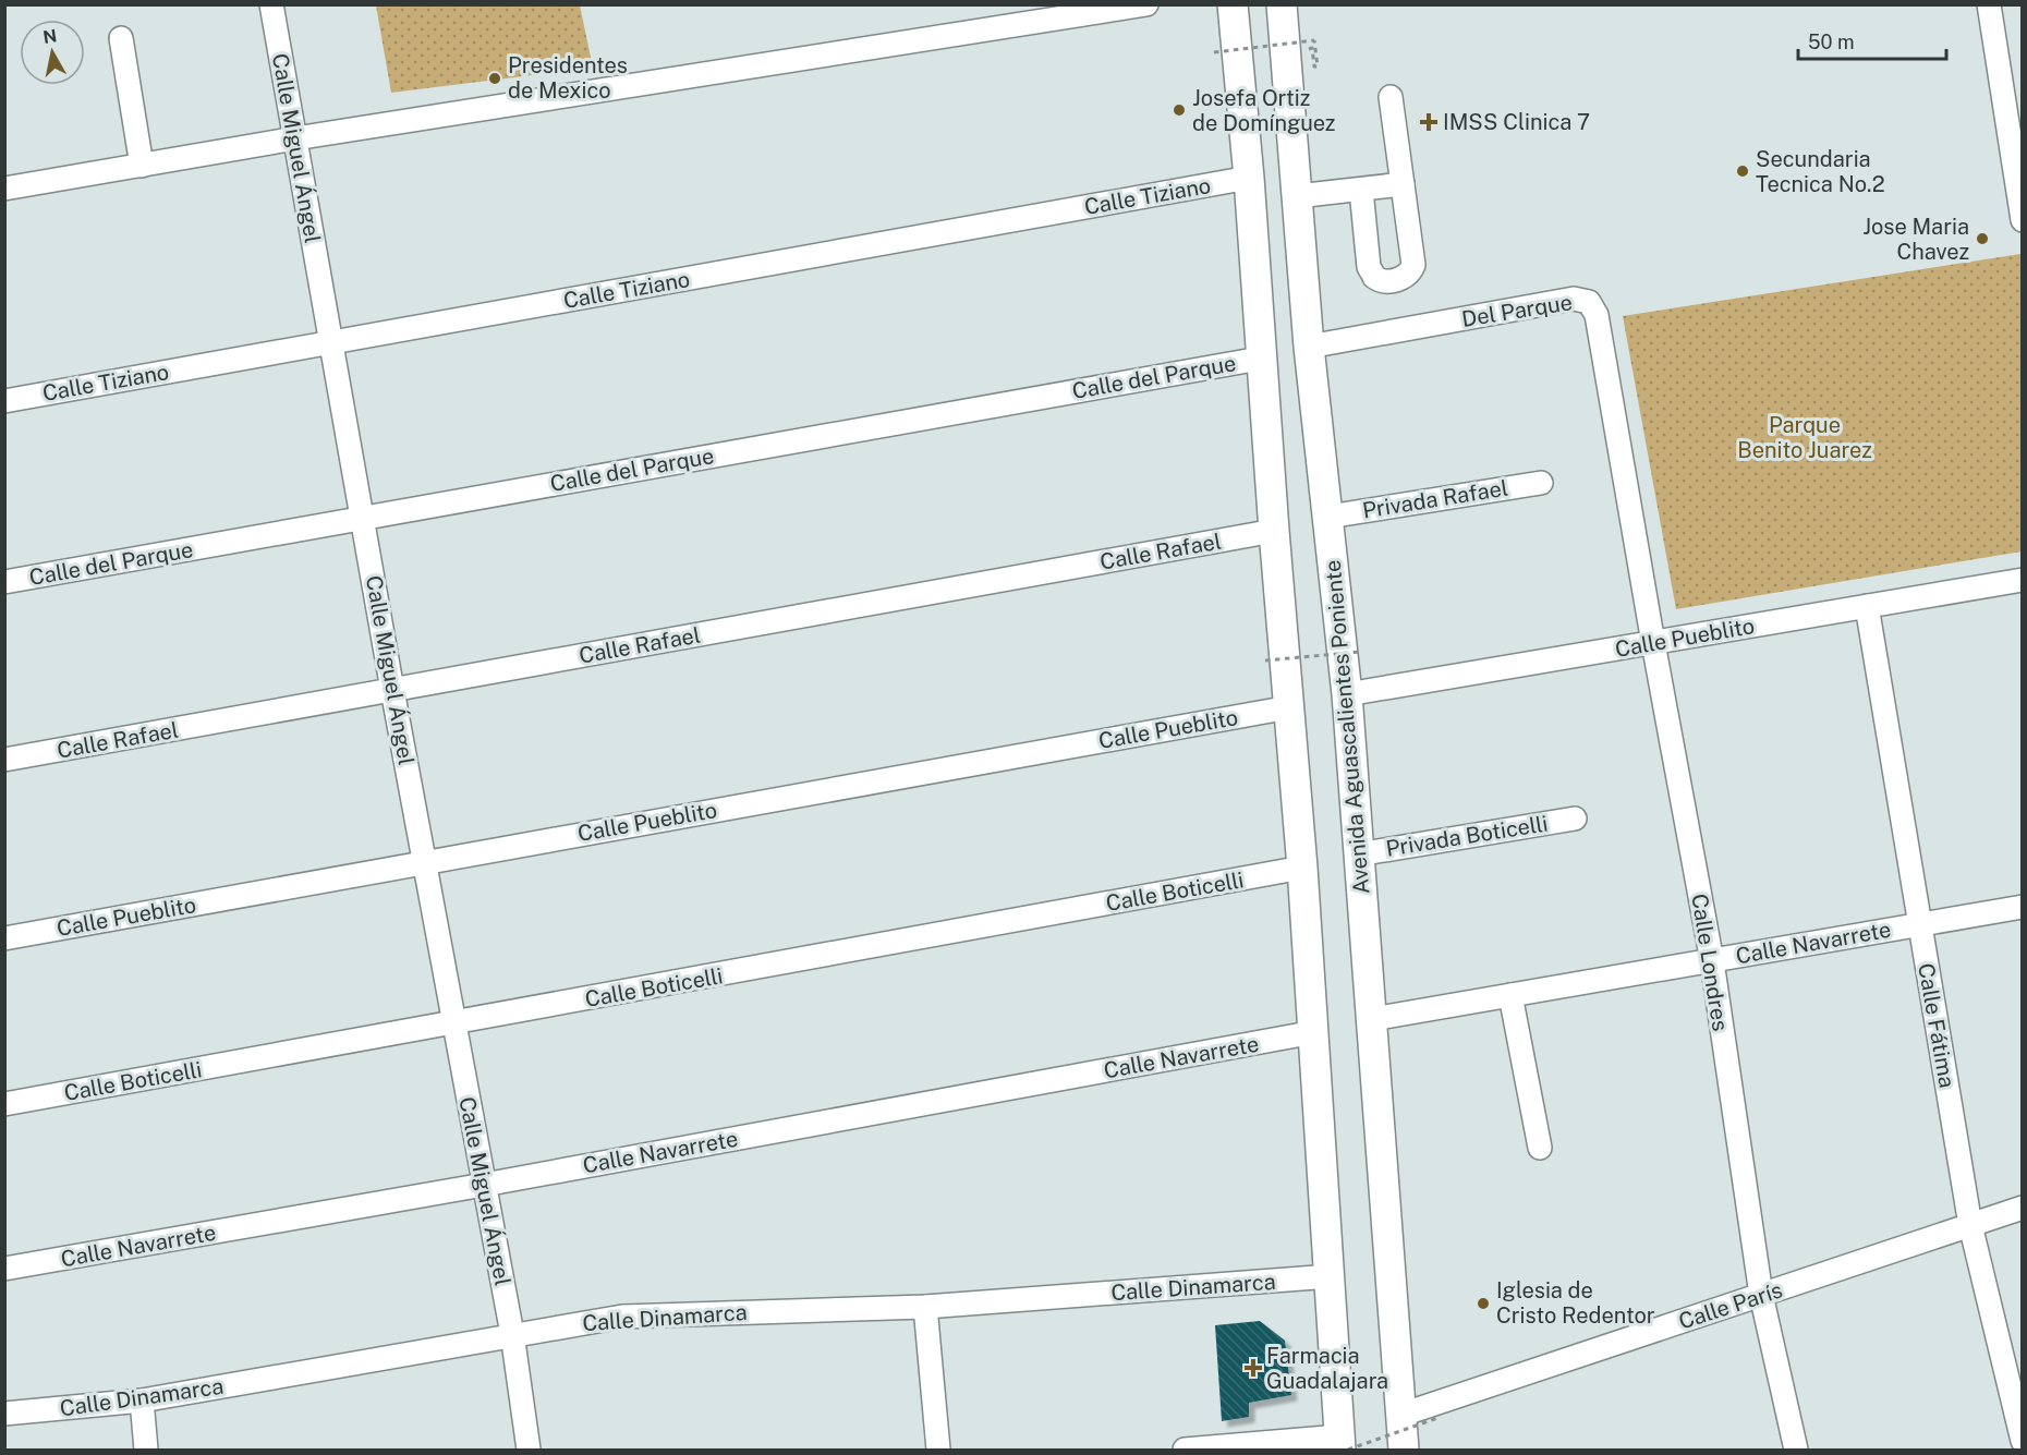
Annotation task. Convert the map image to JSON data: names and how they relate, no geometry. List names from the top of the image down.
{
  "streets": {
    "main road": ["Avenida Aguascalientes Poniente"],
    "street": [
      "Calle Miguel Ángel",
      "Calle Tiziano",
      "Del Parque",
      "Calle del Parque",
      "Privada Rafael",
      "Calle Rafael",
      "Calle Pueblito",
      "Privada Boticelli",
      "Calle Boticelli",
      "Calle Navarrete",
      "Calle Londres",
      "Calle Fátima",
      "Calle Dinamarca",
      "Calle París"
    ]
  },
  "crossings": [
    ["Calle Miguel Ángel", "Calle Tiziano"],
    ["Calle Miguel Ángel", "Calle del Parque"],
    ["Calle Miguel Ángel", "Calle Rafael"],
    ["Calle Miguel Ángel", "Calle Pueblito"],
    ["Calle Miguel Ángel", "Calle Boticelli"],
    ["Calle Miguel Ángel", "Calle Navarrete"],
    ["Calle Miguel Ángel", "Calle Dinamarca"],
    ["Del Parque", "Avenida Aguascalientes Poniente"],
    ["Del Parque", "Calle Londres"],
    ["Privada Rafael", "Avenida Aguascalientes Poniente"],
    ["Calle Pueblito", "Avenida Aguascalientes Poniente"],
    ["Calle Pueblito", "Calle Londres"],
    ["Calle Pueblito", "Calle Fátima"],
    ["Avenida Aguascalientes Poniente", "Privada Boticelli"],
    ["Avenida Aguascalientes Poniente", "Calle Navarrete"],
    ["Avenida Aguascalientes Poniente", "Calle París"],
    ["Calle Navarrete", "Calle Londres"],
    ["Calle Navarrete", "Calle Fátima"],
    ["Calle Londres", "Calle París"],
    ["Calle Fátima", "Calle París"]
  ],
  "parks": ["Parque Benito Juarez"],
  "places": {
    "other": [
      "Presidentes de Mexico",
      "Josefa Ortiz de Domínguez",
      "Secundaria Tecnica No.2",
      "Jose Maria Chavez",
      "Iglesia de Cristo Redentor"
    ],
    "health": ["IMSS Clinica 7", "Farmacia Guadalajara"]
  },
  "scale_bar": "50 m",
  "north": "top"
}
